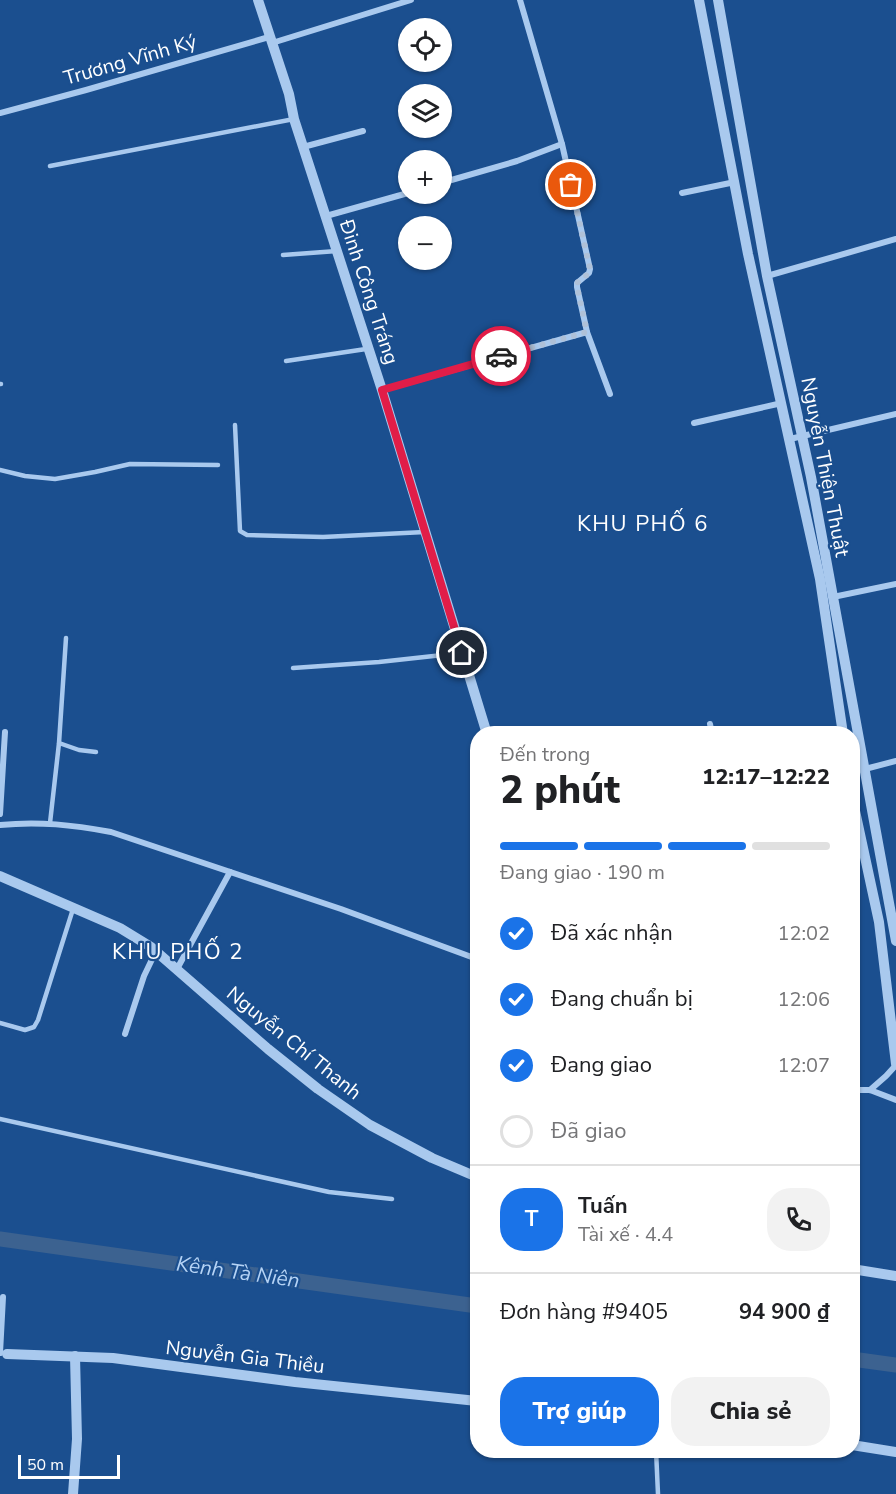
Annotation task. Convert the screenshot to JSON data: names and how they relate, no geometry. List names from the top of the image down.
{
  "streets": {
    "street": [
      "Trương Vĩnh Ký",
      "Đinh Công Tráng",
      "Nguyễn Thiện Thuật",
      "Nguyễn Chí Thanh",
      "Nguyễn Gia Thiều"
    ]
  },
  "crossings": [
    ["Trương Vĩnh Ký", "Đinh Công Tráng"]
  ],
  "districts": ["KHU PHỐ 6", "KHU PHỐ 2"],
  "water": ["Kênh Tà Niên"],
  "scale_bar": "50 m",
  "page": {
    "map_buttons": ["+", "−"],
    "heading": ["2 phút", "Đến trong", "12:17–12:22"],
    "panel": [
      "Tuấn",
      "Tài xế · 4.4",
      "Đơn hàng #9405",
      "94 900 ₫"
    ],
    "bar": "Đang giao · 190 m",
    "list": [
      ["Đã xác nhận", "12:02"],
      ["Đang chuẩn bị", "12:06"],
      ["Đang giao", "12:07"],
      "Đã giao"
    ],
    "round": "T",
    "buttons": ["Trợ giúp", "Chia sẻ"],
    "scale": "50 m"
  }
}
